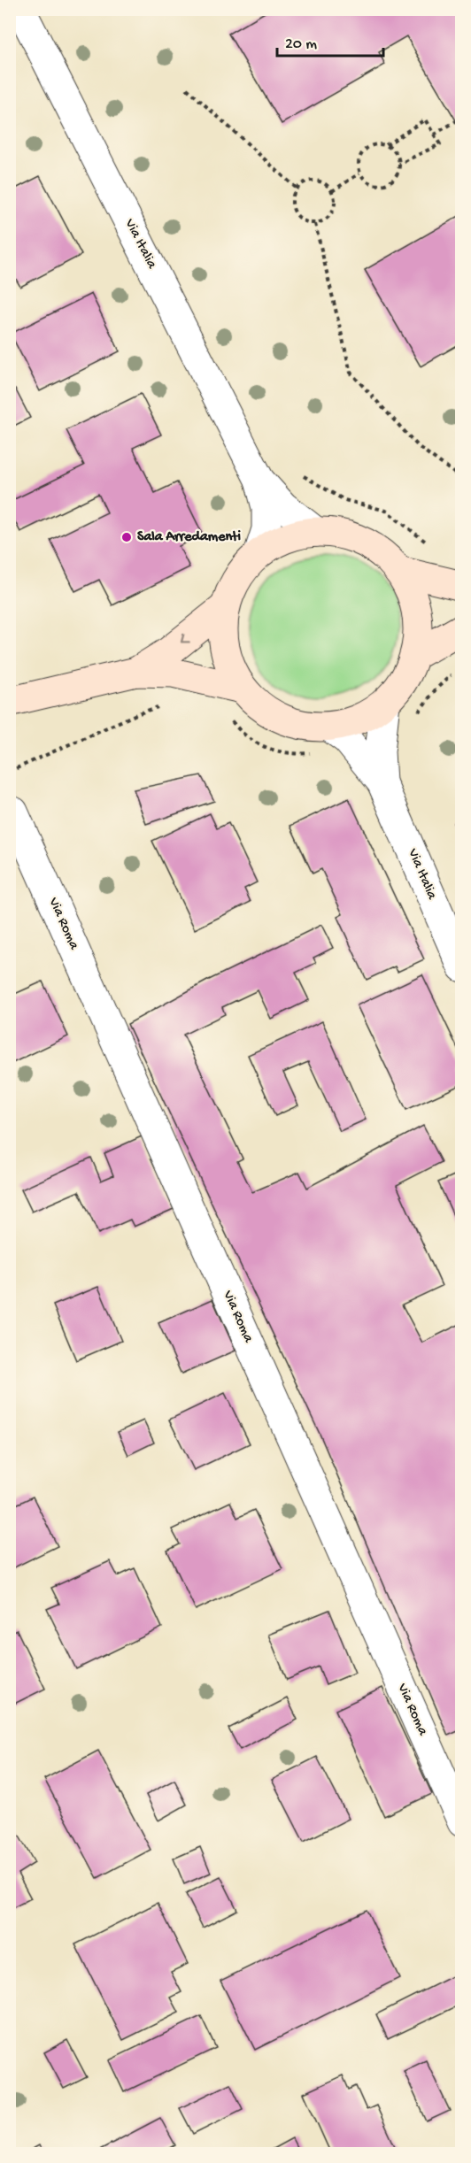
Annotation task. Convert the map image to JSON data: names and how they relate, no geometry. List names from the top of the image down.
{
  "streets": {
    "main road": ["Via Italia"],
    "street": ["Via Roma"]
  },
  "places": ["Sala Arredamenti"],
  "scale_bar": "20 m"
}
